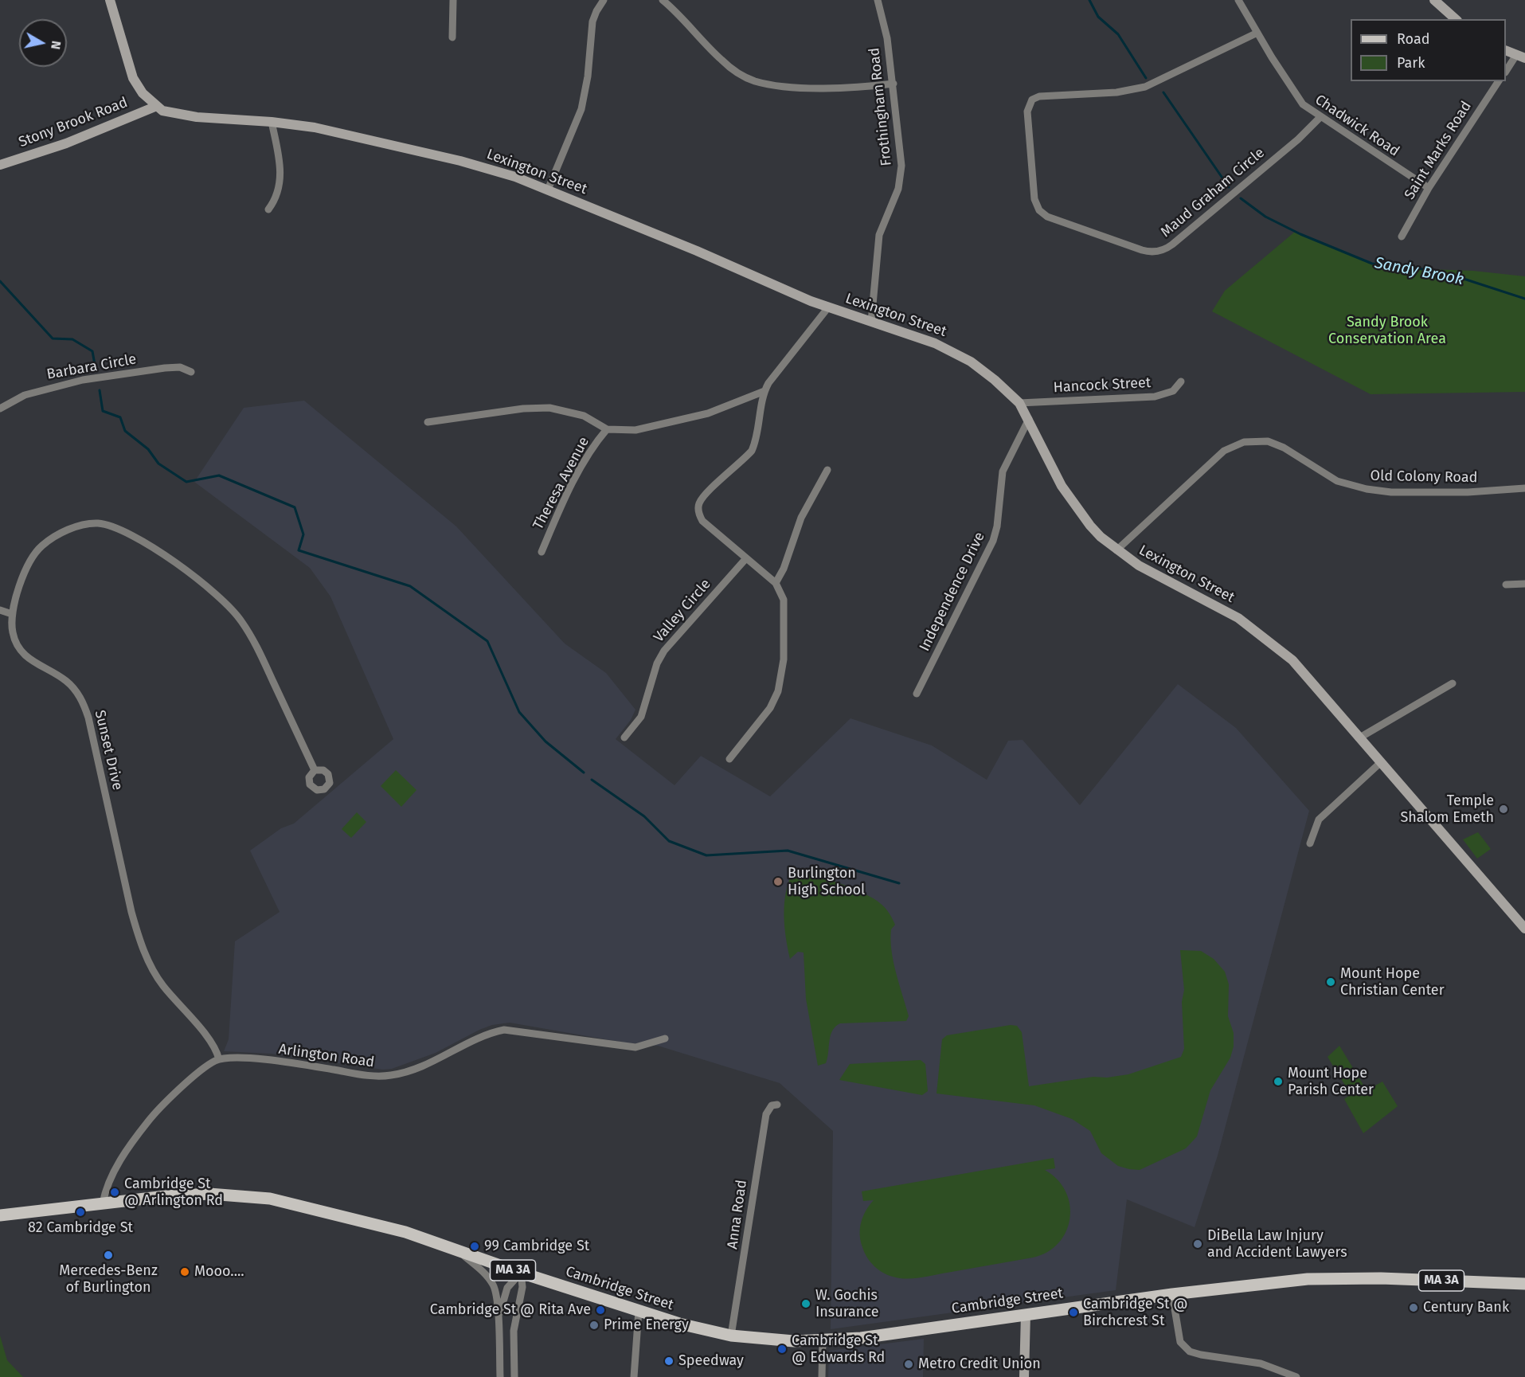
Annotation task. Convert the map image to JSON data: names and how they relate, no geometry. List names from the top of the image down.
{
  "streets": {
    "main road": ["MA 3A", "Cambridge Street"],
    "street": [
      "Frothingham Road",
      "Stony Brook Road",
      "Chadwick Road",
      "Saint Marks Road",
      "Lexington Street",
      "Maud Graham Circle",
      "Barbara Circle",
      "Hancock Street",
      "Old Colony Road",
      "Theresa Avenue",
      "Independence Drive",
      "Valley Circle",
      "Sunset Drive",
      "Arlington Road",
      "Anna Road"
    ]
  },
  "crossings": [
    ["Frothingham Road", "Lexington Street"],
    ["Stony Brook Road", "Lexington Street"],
    ["Chadwick Road", "Saint Marks Road"],
    ["Chadwick Road", "Maud Graham Circle"],
    ["Lexington Street", "Hancock Street"],
    ["Lexington Street", "Old Colony Road"],
    ["Lexington Street", "Independence Drive"],
    ["Sunset Drive", "Arlington Road"],
    ["Anna Road", "Cambridge Street"]
  ],
  "water": ["Sandy Brook"],
  "parks": ["Sandy Brook Conservation Area"],
  "places": [
    "Temple Shalom Emeth",
    "Burlington High School",
    "Mount Hope Christian Center",
    "Mount Hope Parish Center",
    "Cambridge St @ Arlington Rd",
    "82 Cambridge St",
    "DiBella Law Injury and Accident Lawyers",
    "99 Cambridge St",
    "Mercedes-Benz of Burlington",
    "Mooo....",
    "W. Gochis Insurance",
    "Century Bank",
    "Cambridge St @ Rita Ave",
    "Cambridge St @ Birchcrest St",
    "Prime Energy",
    "Cambridge St @ Edwards Rd",
    "Speedway",
    "Metro Credit Union"
  ],
  "legend": ["Road", "Park"],
  "north": "right"
}
